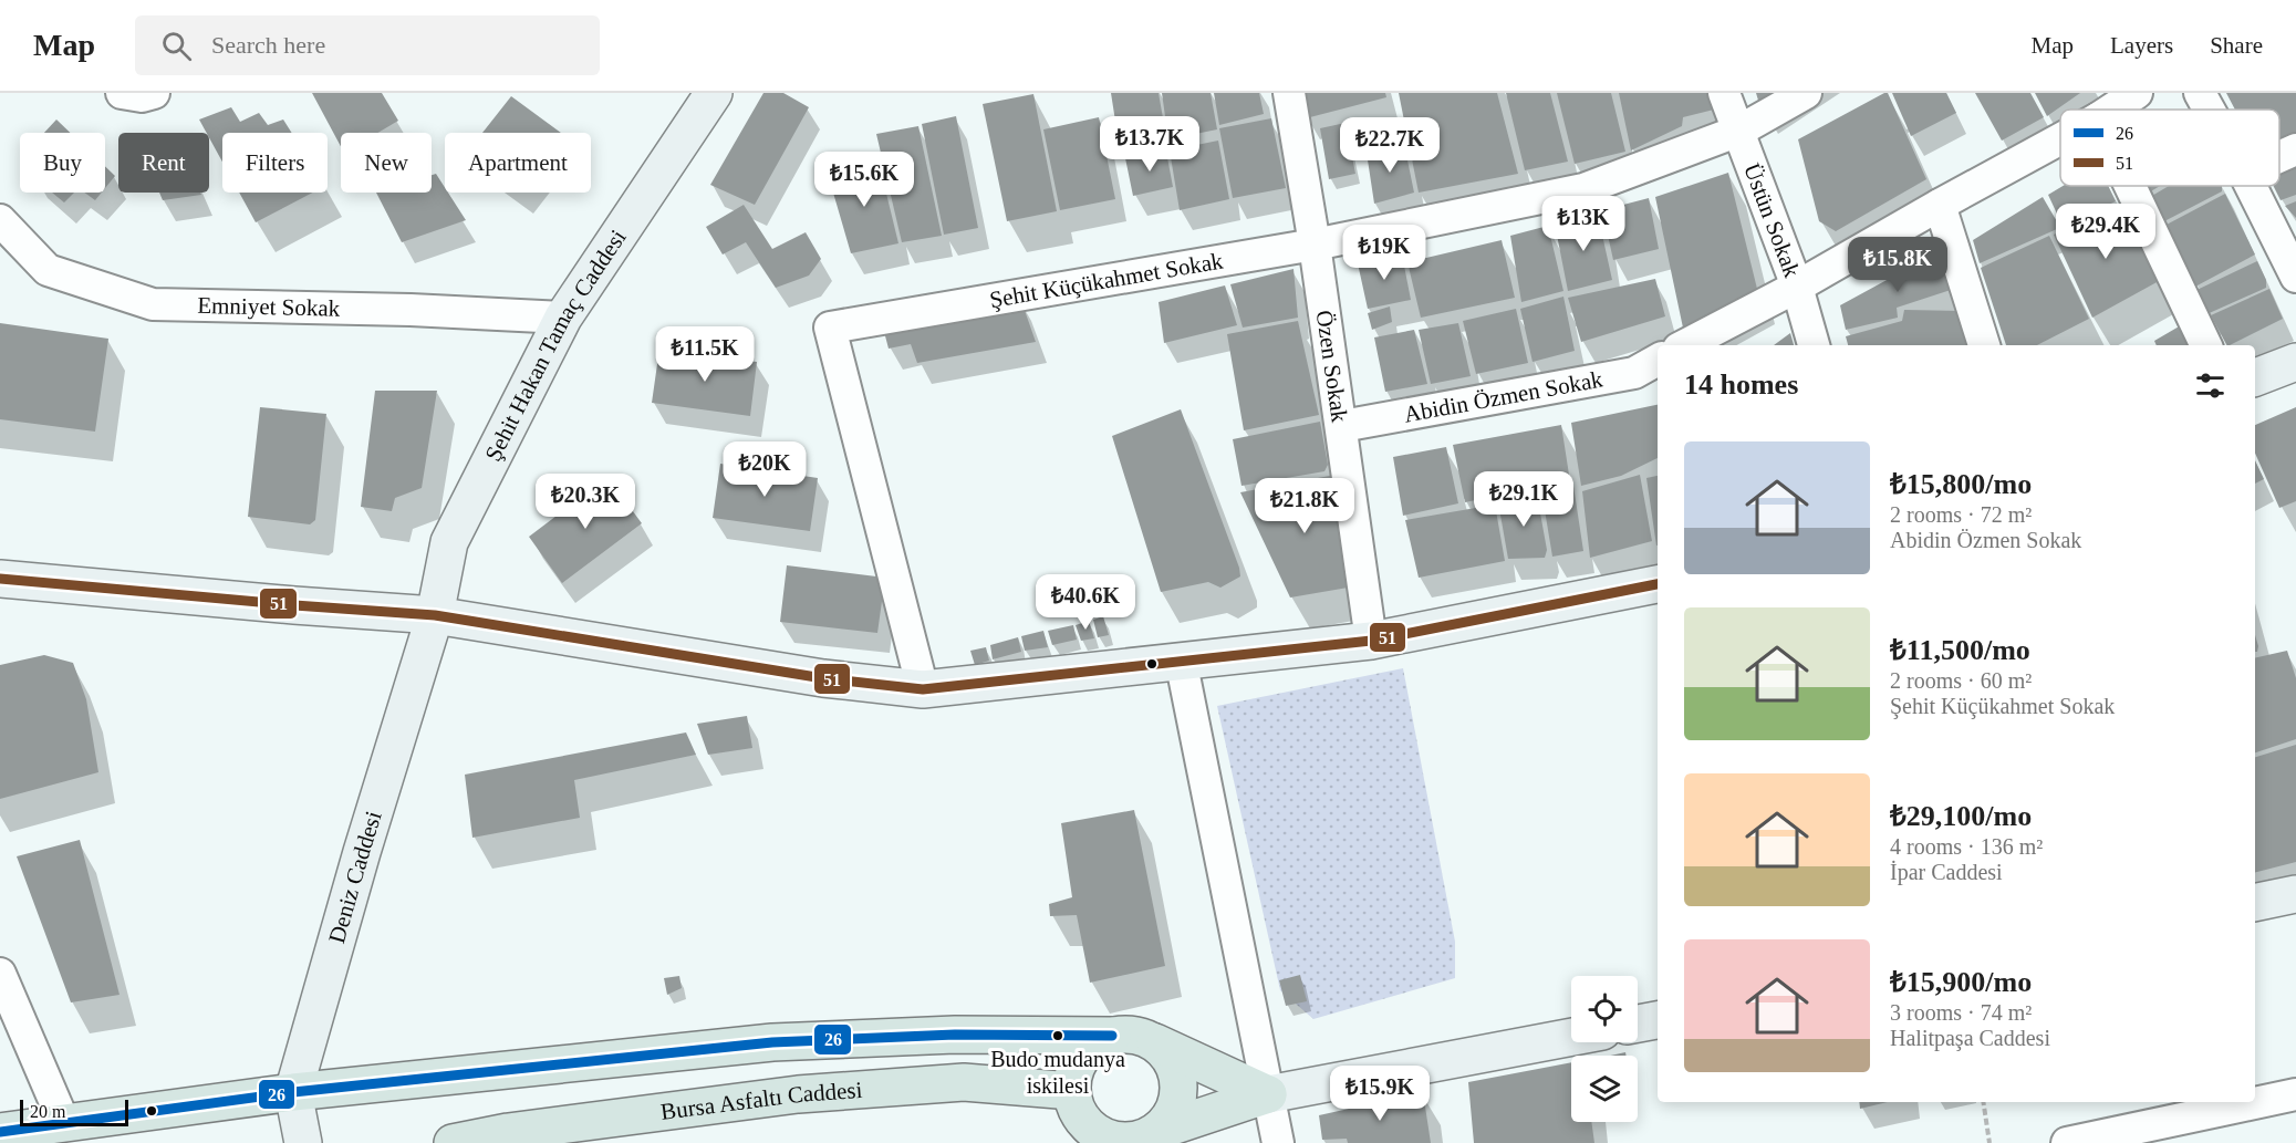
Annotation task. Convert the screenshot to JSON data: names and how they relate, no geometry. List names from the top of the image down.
{
  "streets": {
    "highway": ["Bursa Asfaltı Caddesi"],
    "main road": ["Şehit Hakan Tamaç Caddesi", "Deniz Caddesi"],
    "street": [
      "Üstün Sokak",
      "Şehit Küçükahmet Sokak",
      "Emniyet Sokak",
      "Özen Sokak",
      "Abidin Özmen Sokak"
    ]
  },
  "crossings": [
    ["Üstün Sokak", "Şehit Küçükahmet Sokak"],
    ["Şehit Küçükahmet Sokak", "Özen Sokak"],
    ["Emniyet Sokak", "Şehit Hakan Tamaç Caddesi"],
    ["Şehit Hakan Tamaç Caddesi", "Deniz Caddesi"],
    ["Özen Sokak", "Abidin Özmen Sokak"]
  ],
  "places": ["Budo mudanya iskilesi"],
  "lines": ["transit line 51", "transit line 26"],
  "legend": ["26", "51"],
  "scale_bar": "20 m",
  "page": {
    "header": "Map",
    "search": "Search here",
    "nav": ["Map", "Layers", "Share"],
    "price": [
      "₺13.7K",
      "₺22.7K",
      "₺15.6K",
      "₺13K",
      "₺29.4K",
      "₺19K",
      "₺15.8K",
      "₺11.5K",
      "₺20K",
      "₺29.1K",
      "₺20.3K",
      "₺21.8K",
      "₺40.6K",
      "₺15.9K"
    ],
    "chip": [
      "Buy",
      "Rent",
      "Filters",
      "New",
      "Apartment"
    ],
    "heading": "14 homes",
    "list": [
      {
        "name": "₺15,800/mo",
        "note": "2 rooms · 72 m² · Abidin Özmen Sokak"
      },
      {
        "name": "₺11,500/mo",
        "note": "2 rooms · 60 m² · Şehit Küçükahmet Sokak"
      },
      {
        "name": "₺29,100/mo",
        "note": "4 rooms · 136 m² · İpar Caddesi"
      },
      {
        "name": "₺15,900/mo",
        "note": "3 rooms · 74 m² · Halitpaşa Caddesi"
      }
    ],
    "scale": "20 m"
  }
}
